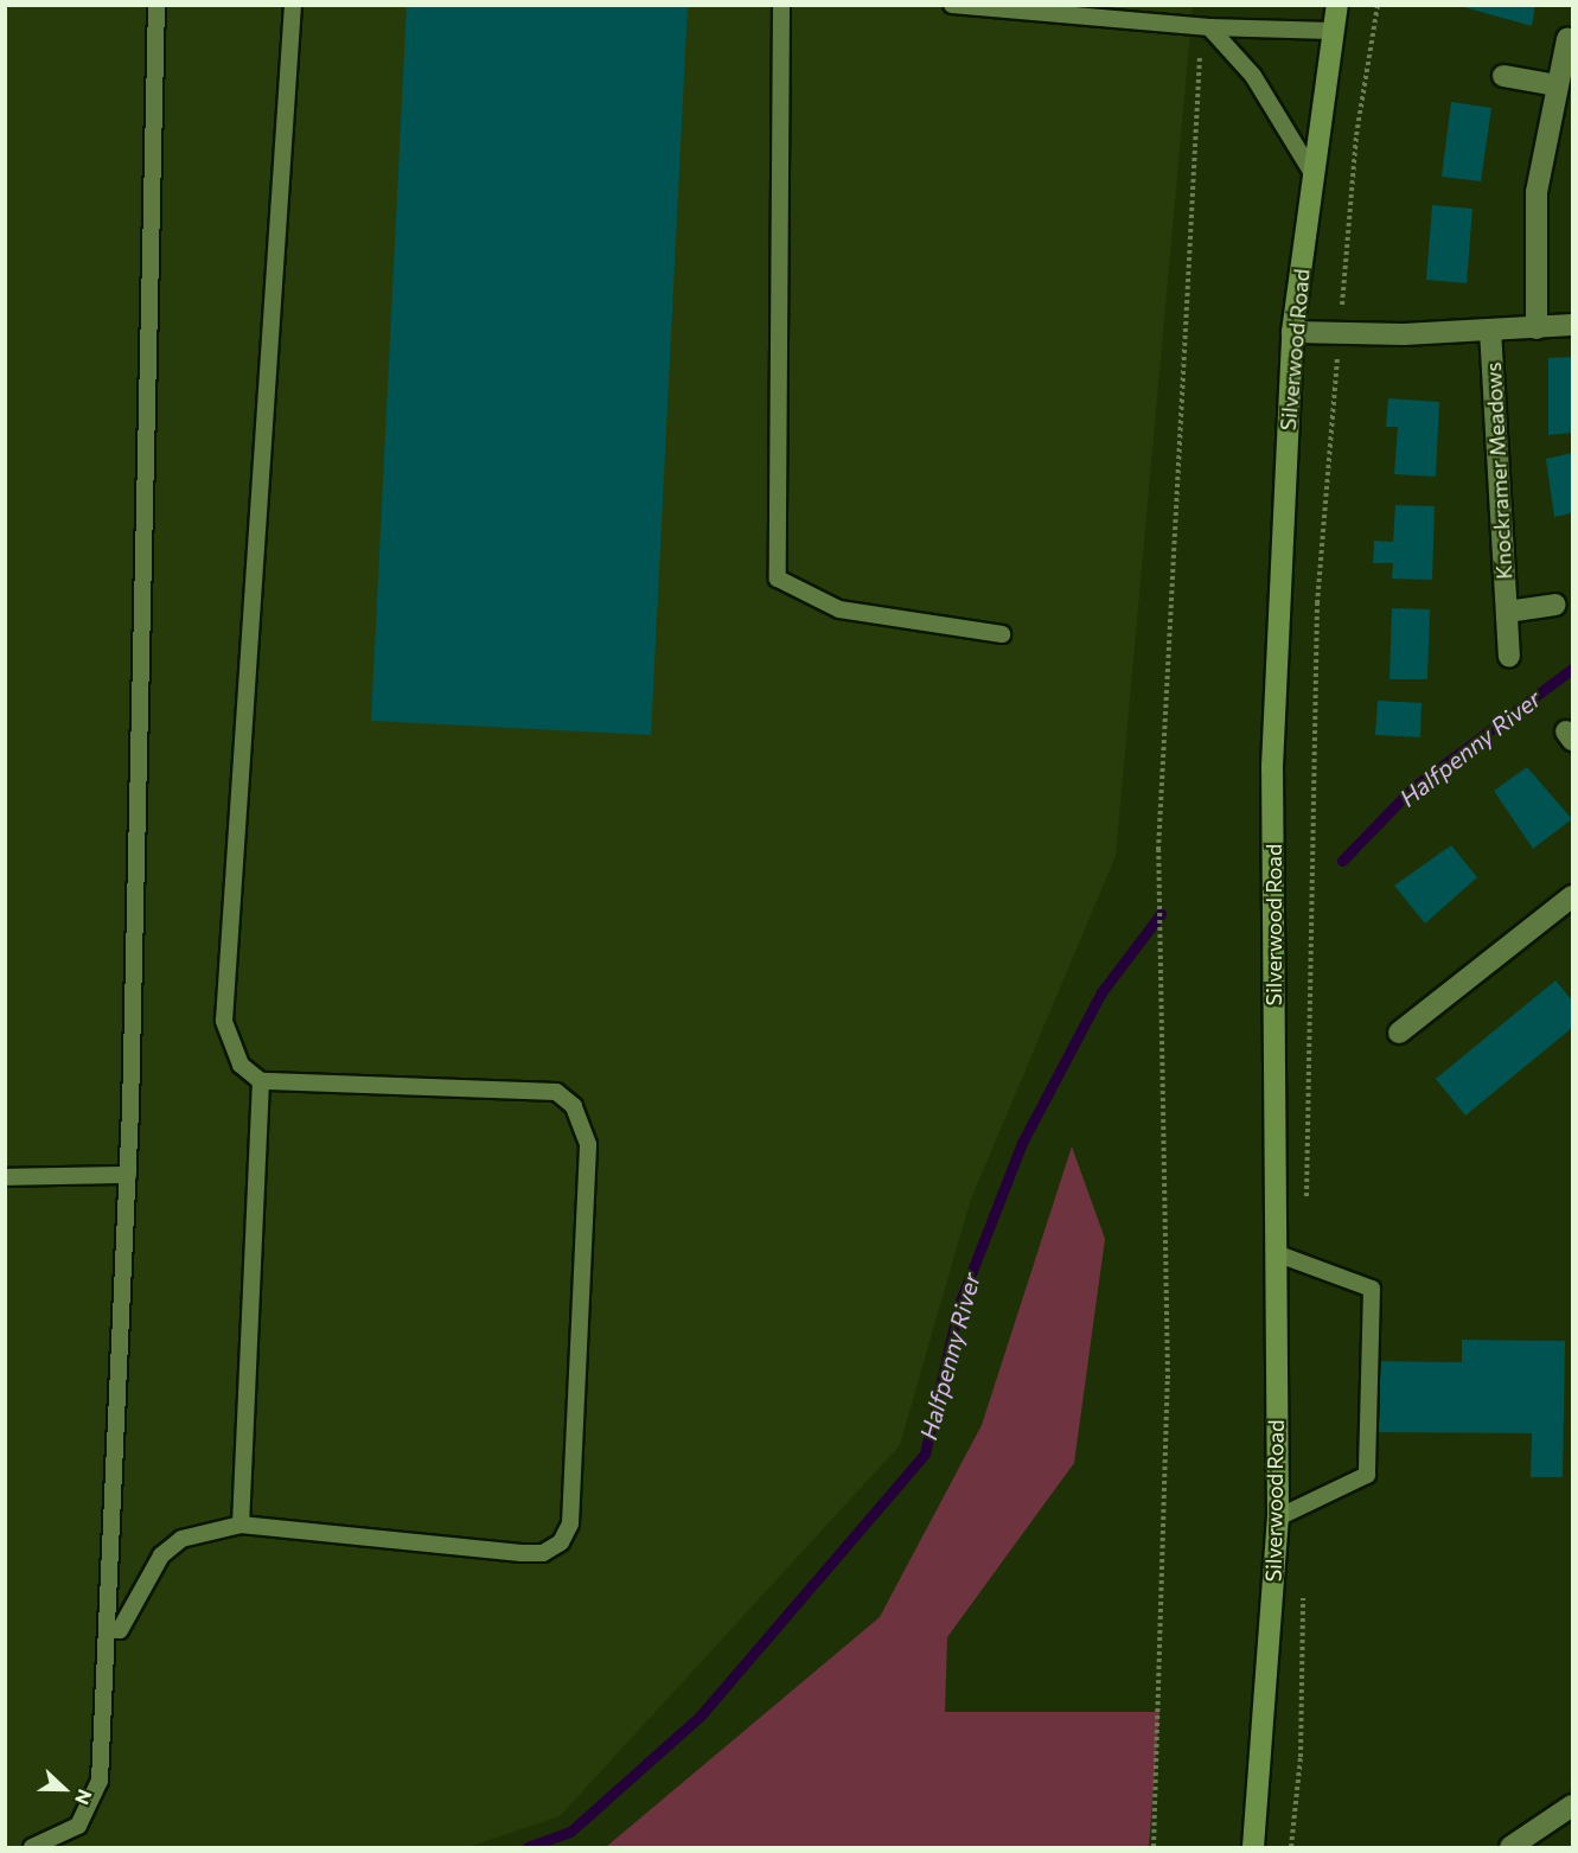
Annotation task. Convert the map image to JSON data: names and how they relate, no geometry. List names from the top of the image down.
{
  "streets": {
    "main road": ["Silverwood Road"],
    "street": ["Knockramer Meadows"]
  },
  "crossings": [
    ["Silverwood Road", "Knockramer Meadows"]
  ],
  "water": ["Halfpenny River"],
  "north": "right"
}
